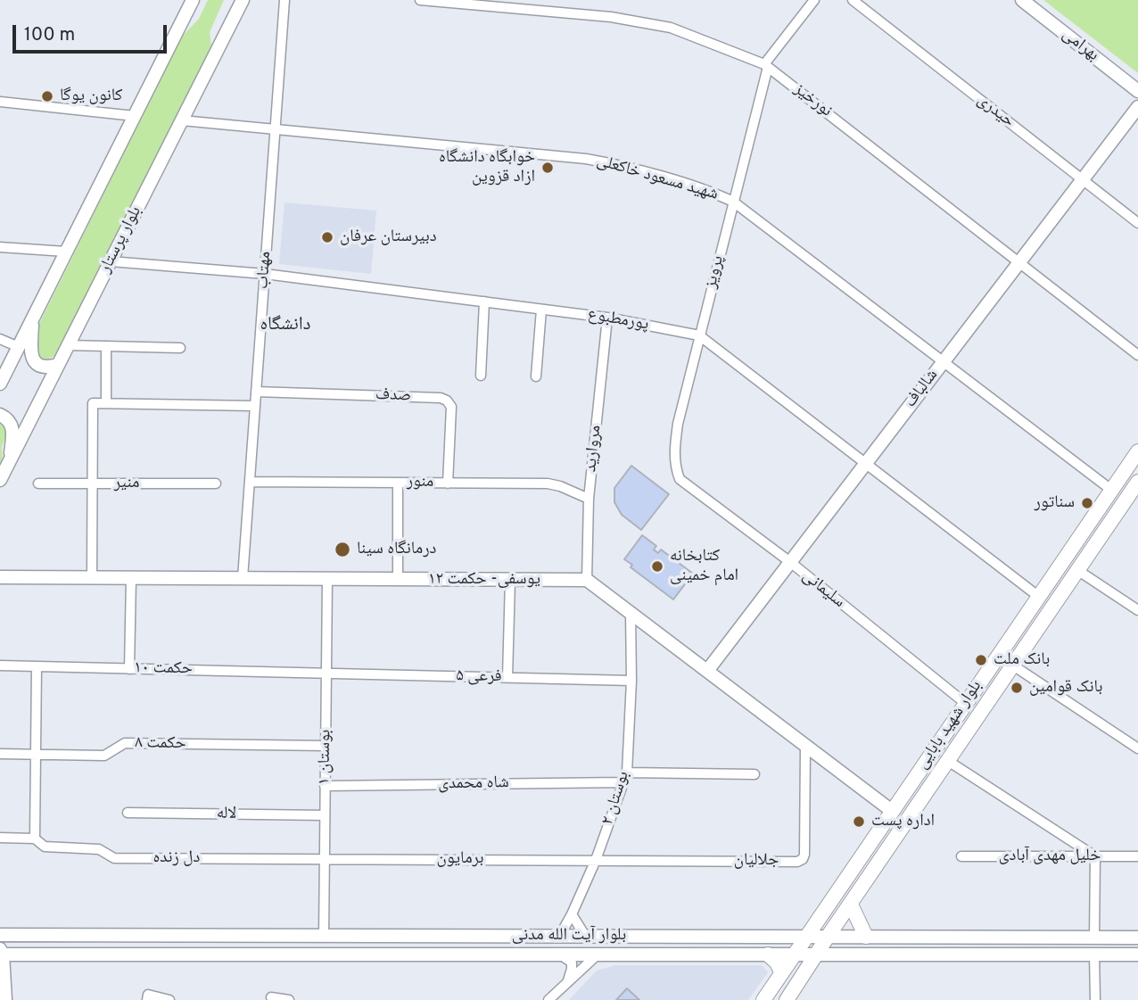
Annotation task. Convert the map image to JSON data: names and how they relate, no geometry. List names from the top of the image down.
{
  "streets": {
    "main road": ["بلوار شهید بابایی"],
    "street": [
      "بهرامی",
      "نورخیز",
      "حیدری",
      "شهید مسعود خاکعلی",
      "بلوار پرستار",
      "مهتاب",
      "پرویز",
      "پورمطبوع",
      "شالباف",
      "صدف",
      "مروارید",
      "منور",
      "منیر",
      "یوسفی- حکمت ۱۲",
      "سلیمانی",
      "حکمت ۱۰",
      "فرعی ۵",
      "حکمت ۸",
      "بوستان ۱",
      "شاه محمدی",
      "بوستان ۲",
      "لاله",
      "خلیل مهدی آبادی",
      "دل زنده",
      "برمایون",
      "جلالیان",
      "بلوار آیت الله مدنی"
    ]
  },
  "crossings": [
    ["نورخیز", "پرویز"],
    ["نورخیز", "شالباف"],
    ["حیدری", "شالباف"],
    ["شهید مسعود خاکعلی", "بلوار پرستار"],
    ["شهید مسعود خاکعلی", "مهتاب"],
    ["شهید مسعود خاکعلی", "پرویز"],
    ["شهید مسعود خاکعلی", "شالباف"],
    ["شهید مسعود خاکعلی", "بلوار شهید بابایی"],
    ["بلوار پرستار", "پورمطبوع"],
    ["مهتاب", "پورمطبوع"],
    ["مهتاب", "صدف"],
    ["مهتاب", "منور"],
    ["مهتاب", "یوسفی- حکمت ۱۲"],
    ["پرویز", "پورمطبوع"],
    ["پرویز", "سلیمانی"],
    ["پورمطبوع", "شالباف"],
    ["پورمطبوع", "مروارید"],
    ["پورمطبوع", "بلوار شهید بابایی"],
    ["شالباف", "سلیمانی"],
    ["صدف", "منور"],
    ["مروارید", "منور"],
    ["مروارید", "یوسفی- حکمت ۱۲"],
    ["یوسفی- حکمت ۱۲", "بوستان ۱"],
    ["سلیمانی", "بلوار شهید بابایی"],
    ["حکمت ۱۰", "فرعی ۵"],
    ["حکمت ۱۰", "بوستان ۱"],
    ["فرعی ۵", "بوستان ۱"],
    ["فرعی ۵", "بوستان ۲"],
    ["بلوار شهید بابایی", "بلوار آیت الله مدنی"],
    ["حکمت ۸", "بوستان ۱"],
    ["بوستان ۱", "شاه محمدی"],
    ["بوستان ۱", "لاله"],
    ["بوستان ۱", "دل زنده"],
    ["بوستان ۱", "برمایون"],
    ["بوستان ۱", "بلوار آیت الله مدنی"],
    ["شاه محمدی", "بوستان ۲"],
    ["بوستان ۲", "برمایون"],
    ["بوستان ۲", "جلالیان"],
    ["بوستان ۲", "بلوار آیت الله مدنی"],
    ["دل زنده", "برمایون"],
    ["برمایون", "جلالیان"]
  ],
  "districts": ["دانشگاه"],
  "places": [
    "کانون یوگا",
    "خوابگاه دانشگاه ازاد قزوین",
    "دبیرستان عرفان",
    "سناتور",
    "درمانگاه سینا",
    "کتابخانه امام خمینی",
    "بانک ملت",
    "بانک قوامین",
    "اداره پست"
  ],
  "scale_bar": "100 m"
}
